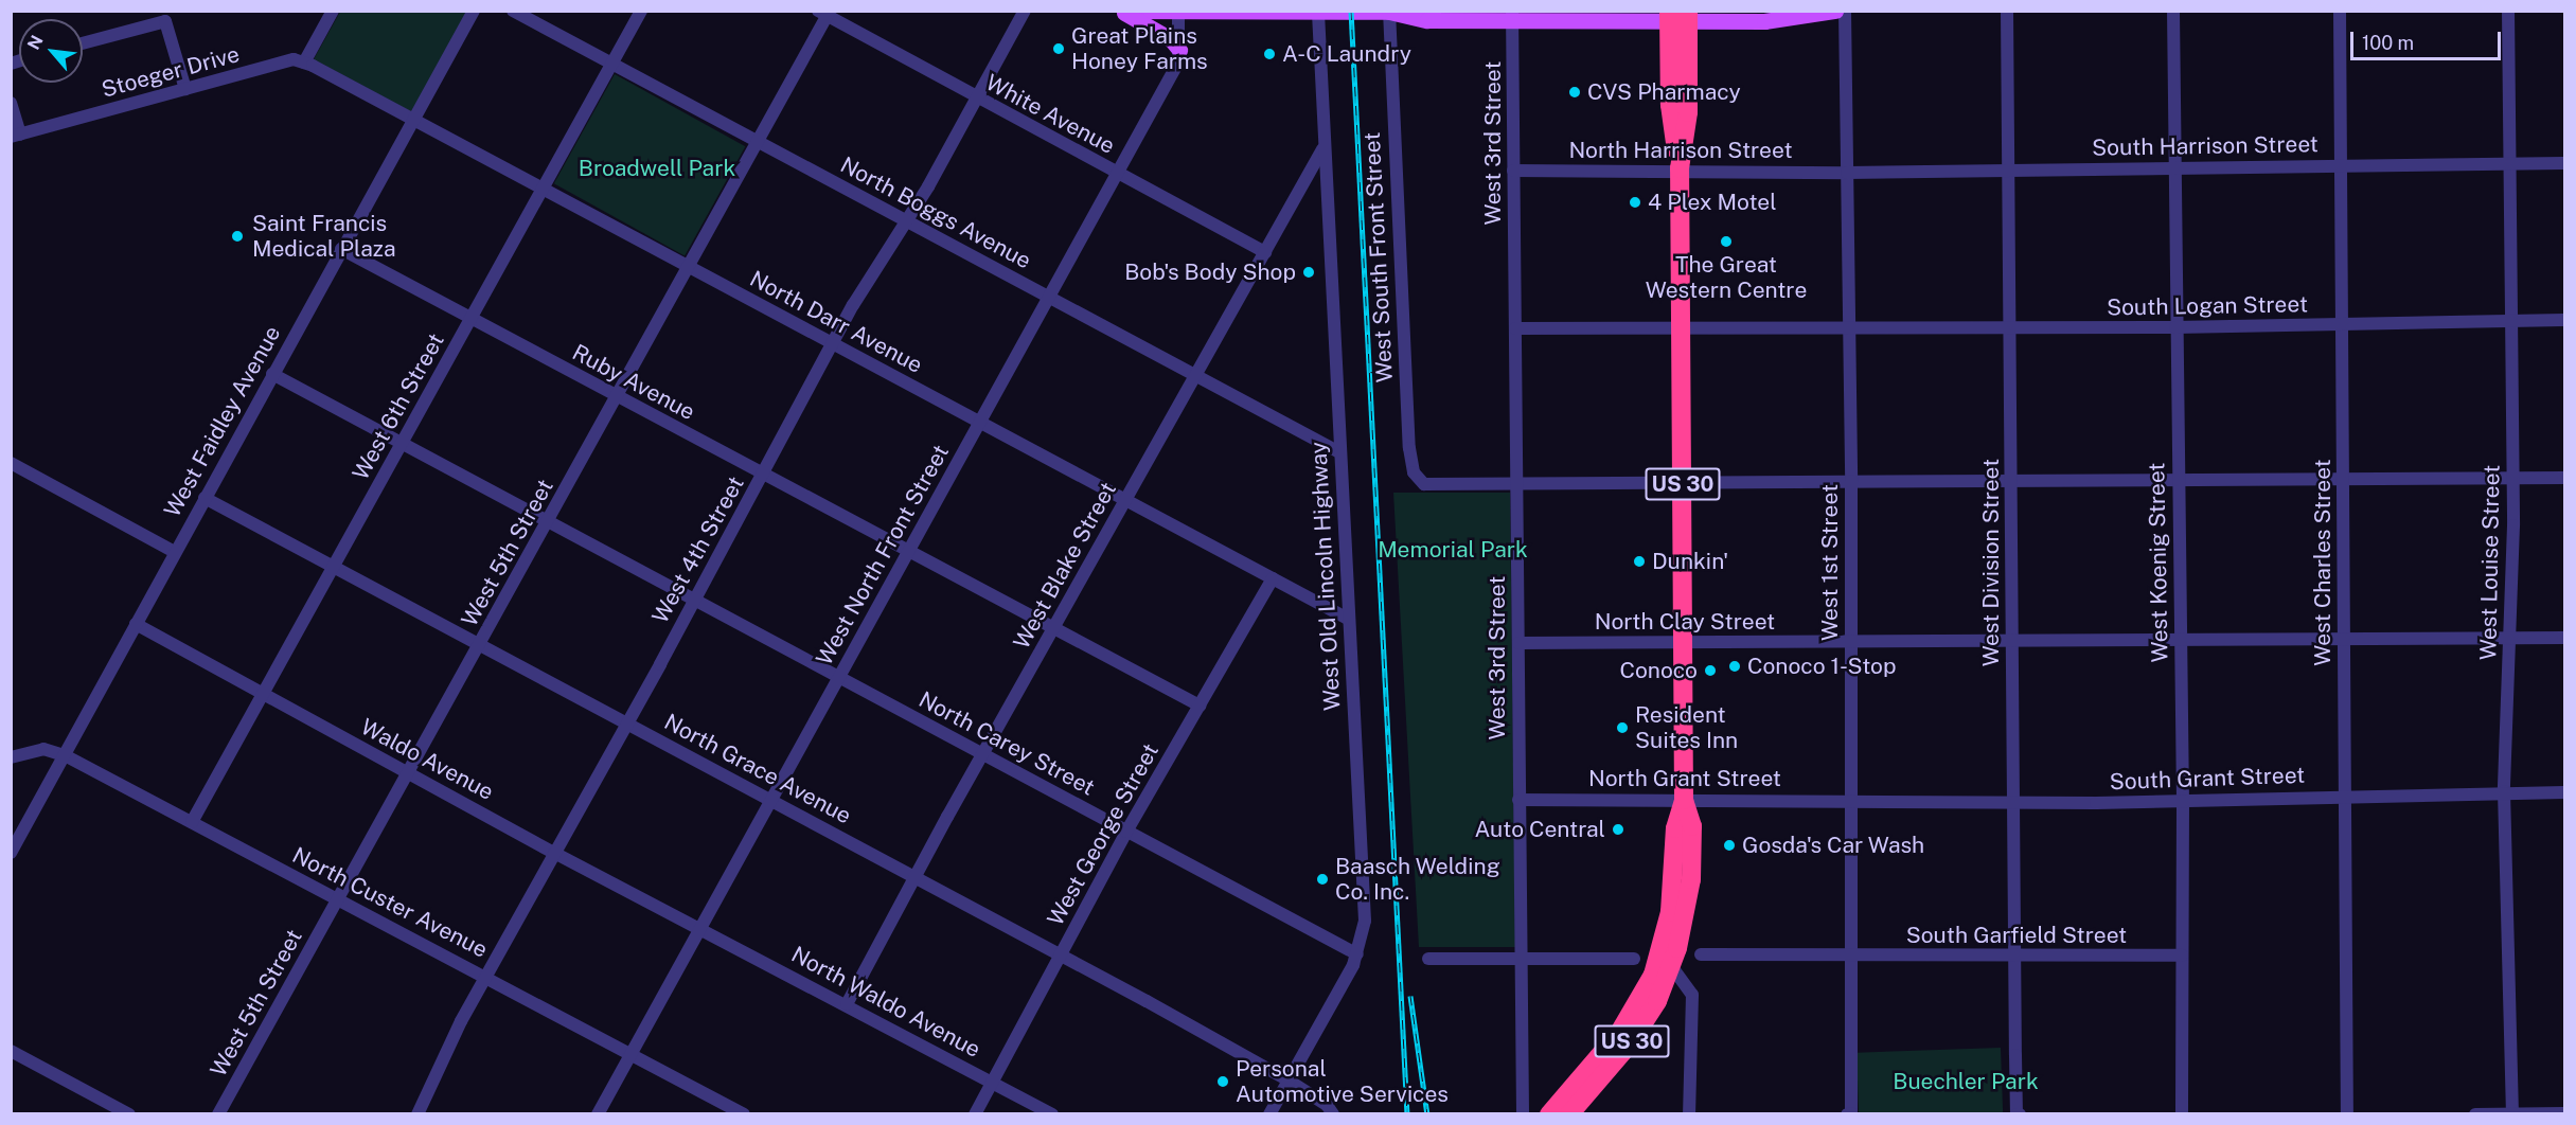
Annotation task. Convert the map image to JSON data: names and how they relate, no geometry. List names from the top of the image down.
{
  "streets": {
    "highway": ["US 30"],
    "street": [
      "Stoeger Drive",
      "White Avenue",
      "West 3rd Street",
      "South Harrison Street",
      "North Harrison Street",
      "North Boggs Avenue",
      "West South Front Street",
      "South Logan Street",
      "North Darr Avenue",
      "Ruby Avenue",
      "West 6th Street",
      "West Faidley Avenue",
      "West 4th Street",
      "West 5th Street",
      "West North Front Street",
      "West 1st Street",
      "West Division Street",
      "West Koenig Street",
      "West Charles Street",
      "West Louise Street",
      "West Blake Street",
      "West Old Lincoln Highway",
      "North Clay Street",
      "North Carey Street",
      "Waldo Avenue",
      "North Grace Avenue",
      "North Grant Street",
      "South Grant Street",
      "West George Street",
      "North Custer Avenue",
      "South Garfield Street",
      "North Waldo Avenue"
    ]
  },
  "crossings": [
    ["Stoeger Drive", "North Darr Avenue"],
    ["White Avenue", "West 4th Street"],
    ["White Avenue", "West 5th Street"],
    ["White Avenue", "West North Front Street"],
    ["White Avenue", "West Blake Street"],
    ["West 3rd Street", "North Harrison Street"],
    ["West 3rd Street", "West South Front Street"],
    ["West 3rd Street", "South Logan Street"],
    ["West 3rd Street", "North Clay Street"],
    ["West 3rd Street", "North Grant Street"],
    ["South Harrison Street", "North Harrison Street"],
    ["South Harrison Street", "West 1st Street"],
    ["South Harrison Street", "West Division Street"],
    ["South Harrison Street", "West Koenig Street"],
    ["South Harrison Street", "West Charles Street"],
    ["South Harrison Street", "West Louise Street"],
    ["North Harrison Street", "US 30"],
    ["North Harrison Street", "West 1st Street"],
    ["North Boggs Avenue", "West 6th Street"],
    ["North Boggs Avenue", "West 4th Street"],
    ["North Boggs Avenue", "West 5th Street"],
    ["North Boggs Avenue", "West North Front Street"],
    ["North Boggs Avenue", "West Blake Street"],
    ["North Boggs Avenue", "West Old Lincoln Highway"],
    ["South Logan Street", "US 30"],
    ["South Logan Street", "West 1st Street"],
    ["South Logan Street", "West Division Street"],
    ["South Logan Street", "West Koenig Street"],
    ["South Logan Street", "West Charles Street"],
    ["South Logan Street", "West Louise Street"],
    ["North Darr Avenue", "West 6th Street"],
    ["North Darr Avenue", "West Faidley Avenue"],
    ["North Darr Avenue", "West 4th Street"],
    ["North Darr Avenue", "West 5th Street"],
    ["North Darr Avenue", "West North Front Street"],
    ["North Darr Avenue", "West Blake Street"],
    ["North Darr Avenue", "West Old Lincoln Highway"],
    ["North Darr Avenue", "West George Street"],
    ["Ruby Avenue", "West 6th Street"],
    ["Ruby Avenue", "West Faidley Avenue"],
    ["Ruby Avenue", "West 4th Street"],
    ["Ruby Avenue", "West 5th Street"],
    ["Ruby Avenue", "West North Front Street"],
    ["Ruby Avenue", "West Blake Street"],
    ["Ruby Avenue", "West George Street"],
    ["West 6th Street", "North Carey Street"],
    ["West 6th Street", "Waldo Avenue"],
    ["West 6th Street", "North Grace Avenue"],
    ["West 6th Street", "North Custer Avenue"],
    ["West Faidley Avenue", "North Carey Street"],
    ["West Faidley Avenue", "Waldo Avenue"],
    ["West Faidley Avenue", "North Grace Avenue"],
    ["West Faidley Avenue", "North Custer Avenue"],
    ["US 30", "North Clay Street"],
    ["US 30", "North Grant Street"],
    ["West 4th Street", "North Carey Street"],
    ["West 4th Street", "Waldo Avenue"],
    ["West 4th Street", "North Grace Avenue"],
    ["West 4th Street", "North Custer Avenue"],
    ["West 5th Street", "North Carey Street"],
    ["West 5th Street", "Waldo Avenue"],
    ["West 5th Street", "North Grace Avenue"],
    ["West 5th Street", "North Custer Avenue"],
    ["West North Front Street", "North Carey Street"],
    ["West North Front Street", "Waldo Avenue"],
    ["West North Front Street", "North Grace Avenue"],
    ["West North Front Street", "North Custer Avenue"],
    ["West North Front Street", "North Waldo Avenue"],
    ["West 1st Street", "North Clay Street"],
    ["West 1st Street", "North Grant Street"],
    ["West 1st Street", "South Grant Street"],
    ["West 1st Street", "South Garfield Street"],
    ["West Division Street", "North Clay Street"],
    ["West Division Street", "South Grant Street"],
    ["West Division Street", "South Garfield Street"],
    ["West Koenig Street", "North Clay Street"],
    ["West Koenig Street", "South Grant Street"],
    ["West Koenig Street", "South Garfield Street"],
    ["West Charles Street", "North Clay Street"],
    ["West Charles Street", "South Grant Street"],
    ["West Louise Street", "North Clay Street"],
    ["West Louise Street", "South Grant Street"],
    ["West Blake Street", "West Old Lincoln Highway"],
    ["West Blake Street", "North Carey Street"],
    ["West Blake Street", "North Grace Avenue"],
    ["West Blake Street", "North Waldo Avenue"],
    ["West Old Lincoln Highway", "North Carey Street"],
    ["West Old Lincoln Highway", "North Grace Avenue"],
    ["North Carey Street", "West George Street"],
    ["Waldo Avenue", "North Waldo Avenue"],
    ["North Grace Avenue", "West George Street"],
    ["North Grant Street", "South Grant Street"],
    ["West George Street", "North Waldo Avenue"]
  ],
  "parks": ["Broadwell Park", "Memorial Park", "Buechler Park"],
  "places": [
    "Great Plains Honey Farms",
    "A-C Laundry",
    "CVS Pharmacy",
    "4 Plex Motel",
    "Saint Francis Medical Plaza",
    "The Great Western Centre",
    "Bob's Body Shop",
    "Dunkin'",
    "Conoco 1-Stop",
    "Conoco",
    "Resident Suites Inn",
    "Auto Central",
    "Gosda's Car Wash",
    "Baasch Welding Co. Inc.",
    "Personal Automotive Services"
  ],
  "scale_bar": "100 m",
  "north": "top left"
}
